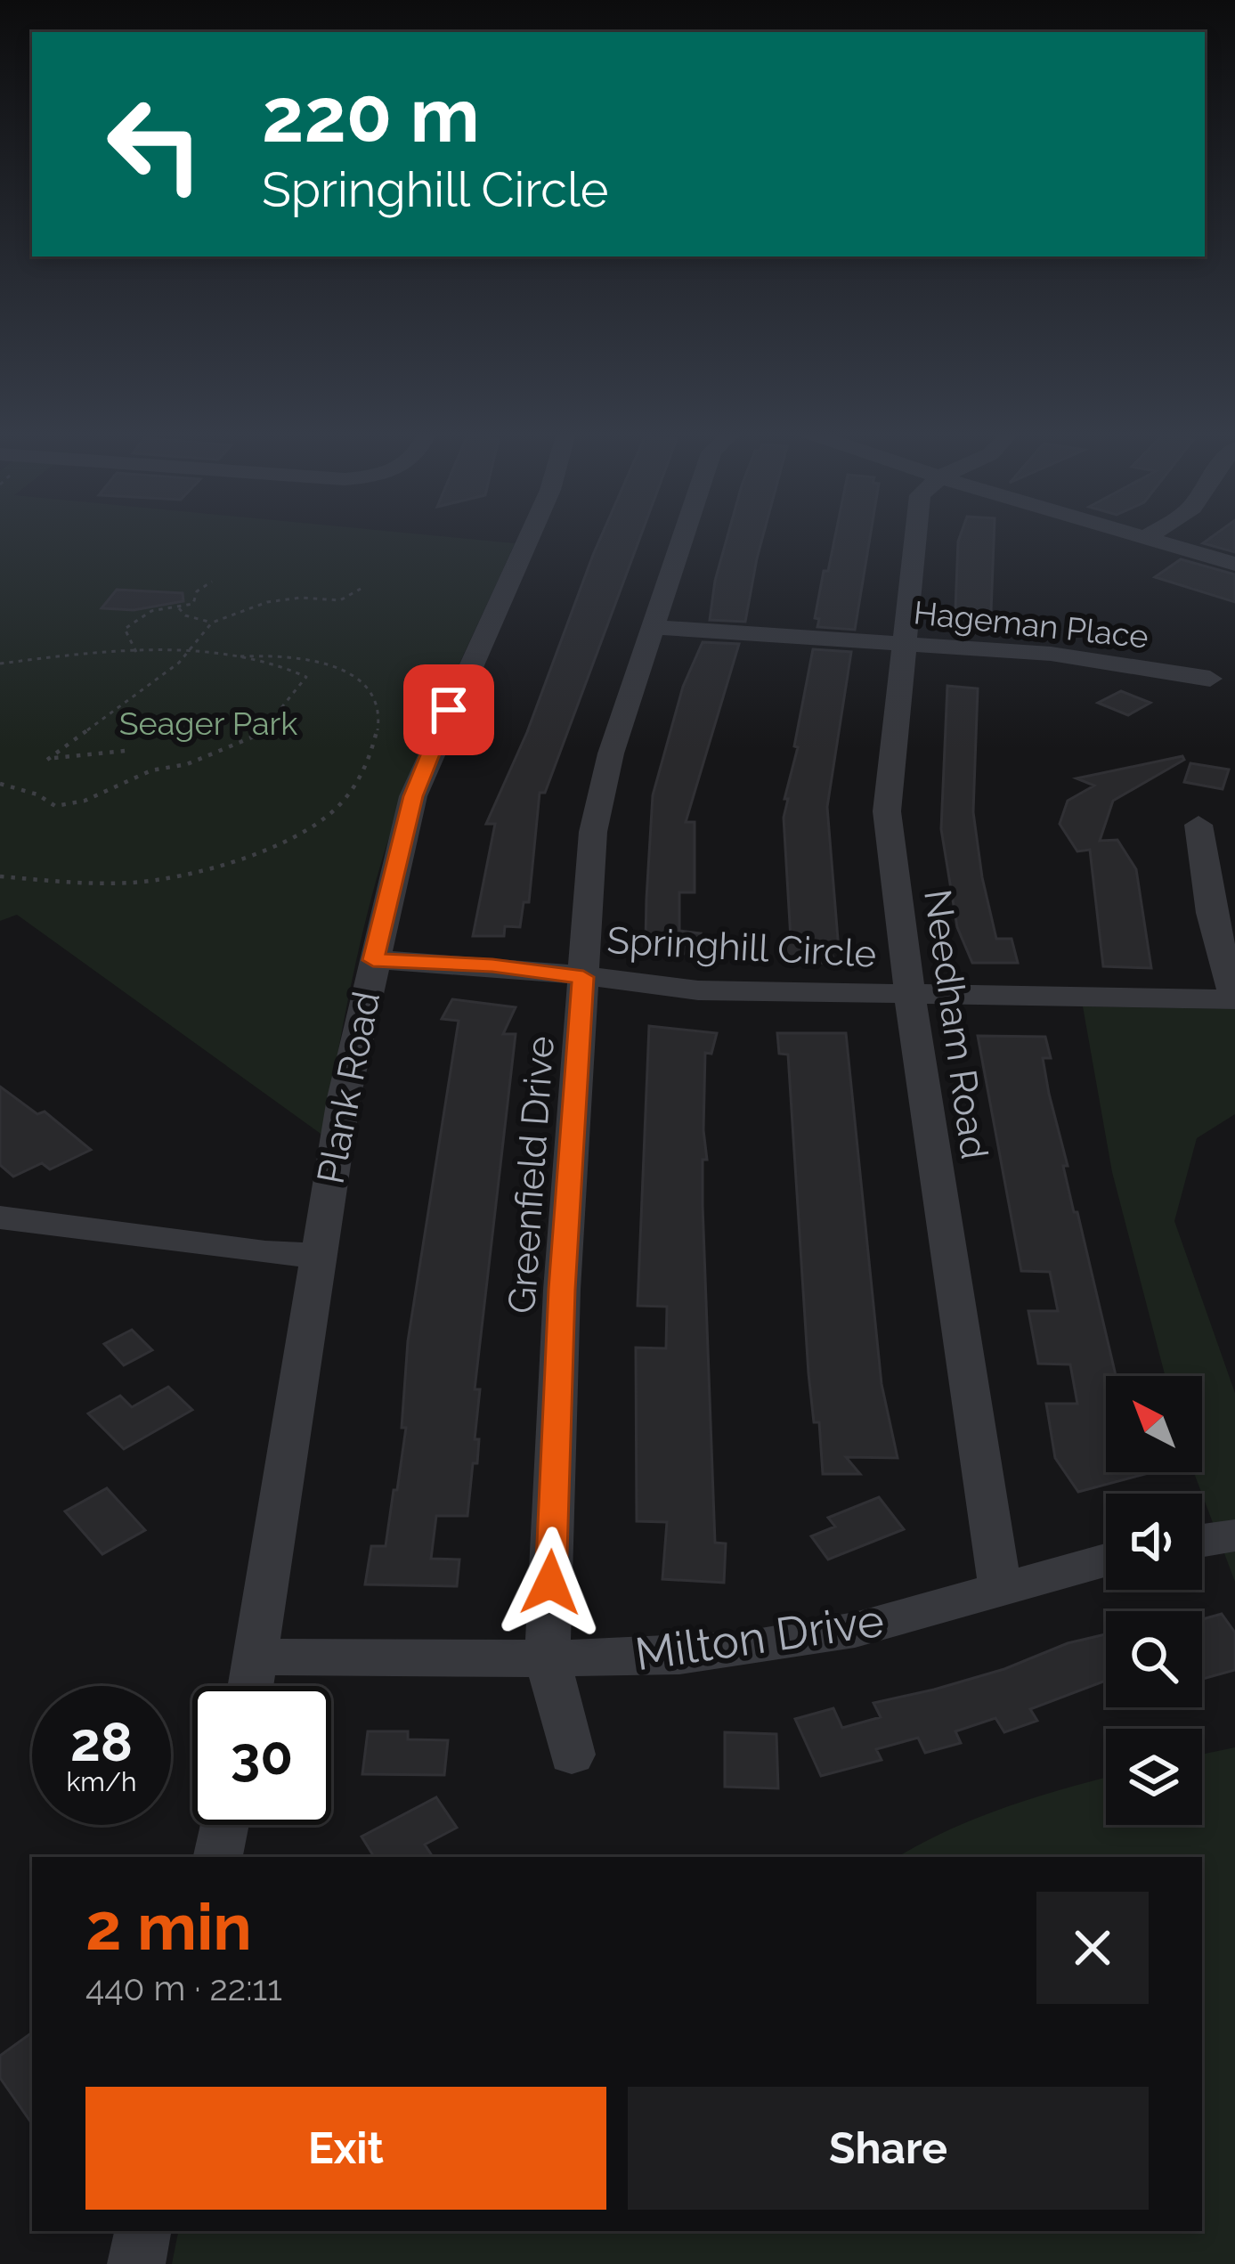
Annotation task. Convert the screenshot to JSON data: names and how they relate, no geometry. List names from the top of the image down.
{
  "streets": {
    "street": [
      "Hageman Place",
      "Springhill Circle",
      "Needham Road",
      "Plank Road",
      "Greenfield Drive",
      "Milton Drive"
    ]
  },
  "crossings": [
    ["Hageman Place", "Needham Road"],
    ["Hageman Place", "Greenfield Drive"],
    ["Springhill Circle", "Needham Road"],
    ["Springhill Circle", "Plank Road"],
    ["Springhill Circle", "Greenfield Drive"],
    ["Needham Road", "Milton Drive"],
    ["Plank Road", "Milton Drive"],
    ["Greenfield Drive", "Milton Drive"]
  ],
  "parks": ["Seager Park"],
  "north": "top left",
  "page": {
    "turn": ["220 m", "Springhill Circle"],
    "speed": "28 km/h",
    "limit": "30",
    "heading": ["2 min", "440 m · 22:11"],
    "buttons": ["Exit", "Share"]
  }
}
